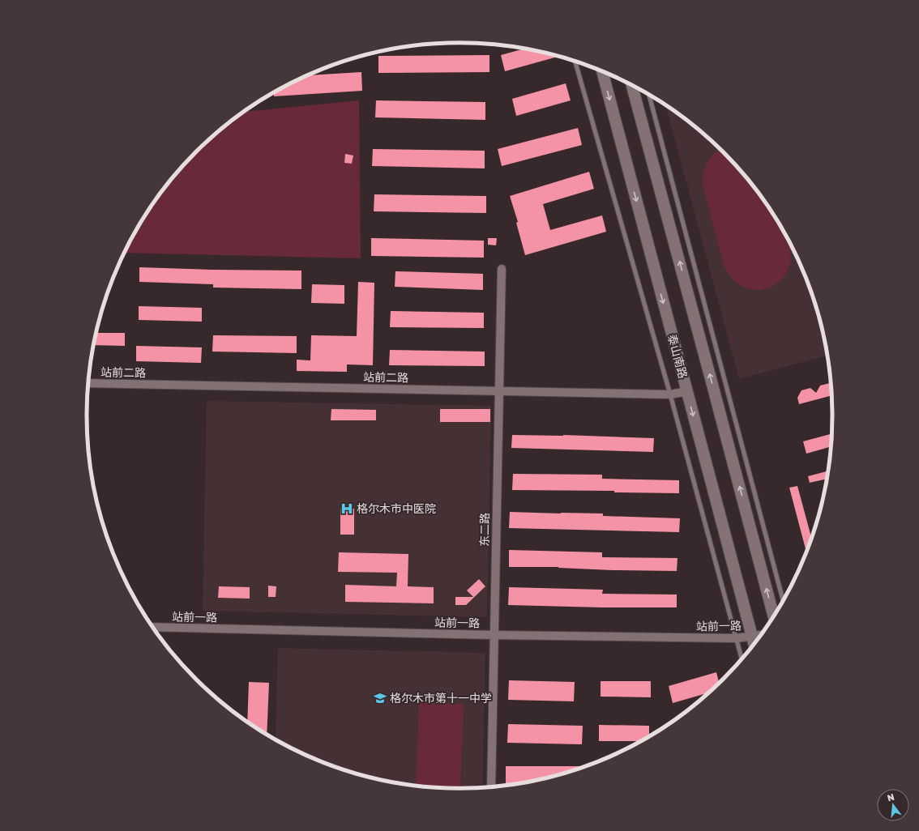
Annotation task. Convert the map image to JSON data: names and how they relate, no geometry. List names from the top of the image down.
{
  "streets": {
    "street": [
      "泰山南路",
      "站前二路",
      "东二路",
      "站前一路"
    ]
  },
  "crossings": [
    ["泰山南路", "站前二路"],
    ["泰山南路", "站前一路"],
    ["站前二路", "东二路"],
    ["东二路", "站前一路"]
  ],
  "places": {
    "hospital": ["格尔木市中医院"],
    "school or university": ["格尔木市第十一中学"]
  },
  "north": "top"
}
